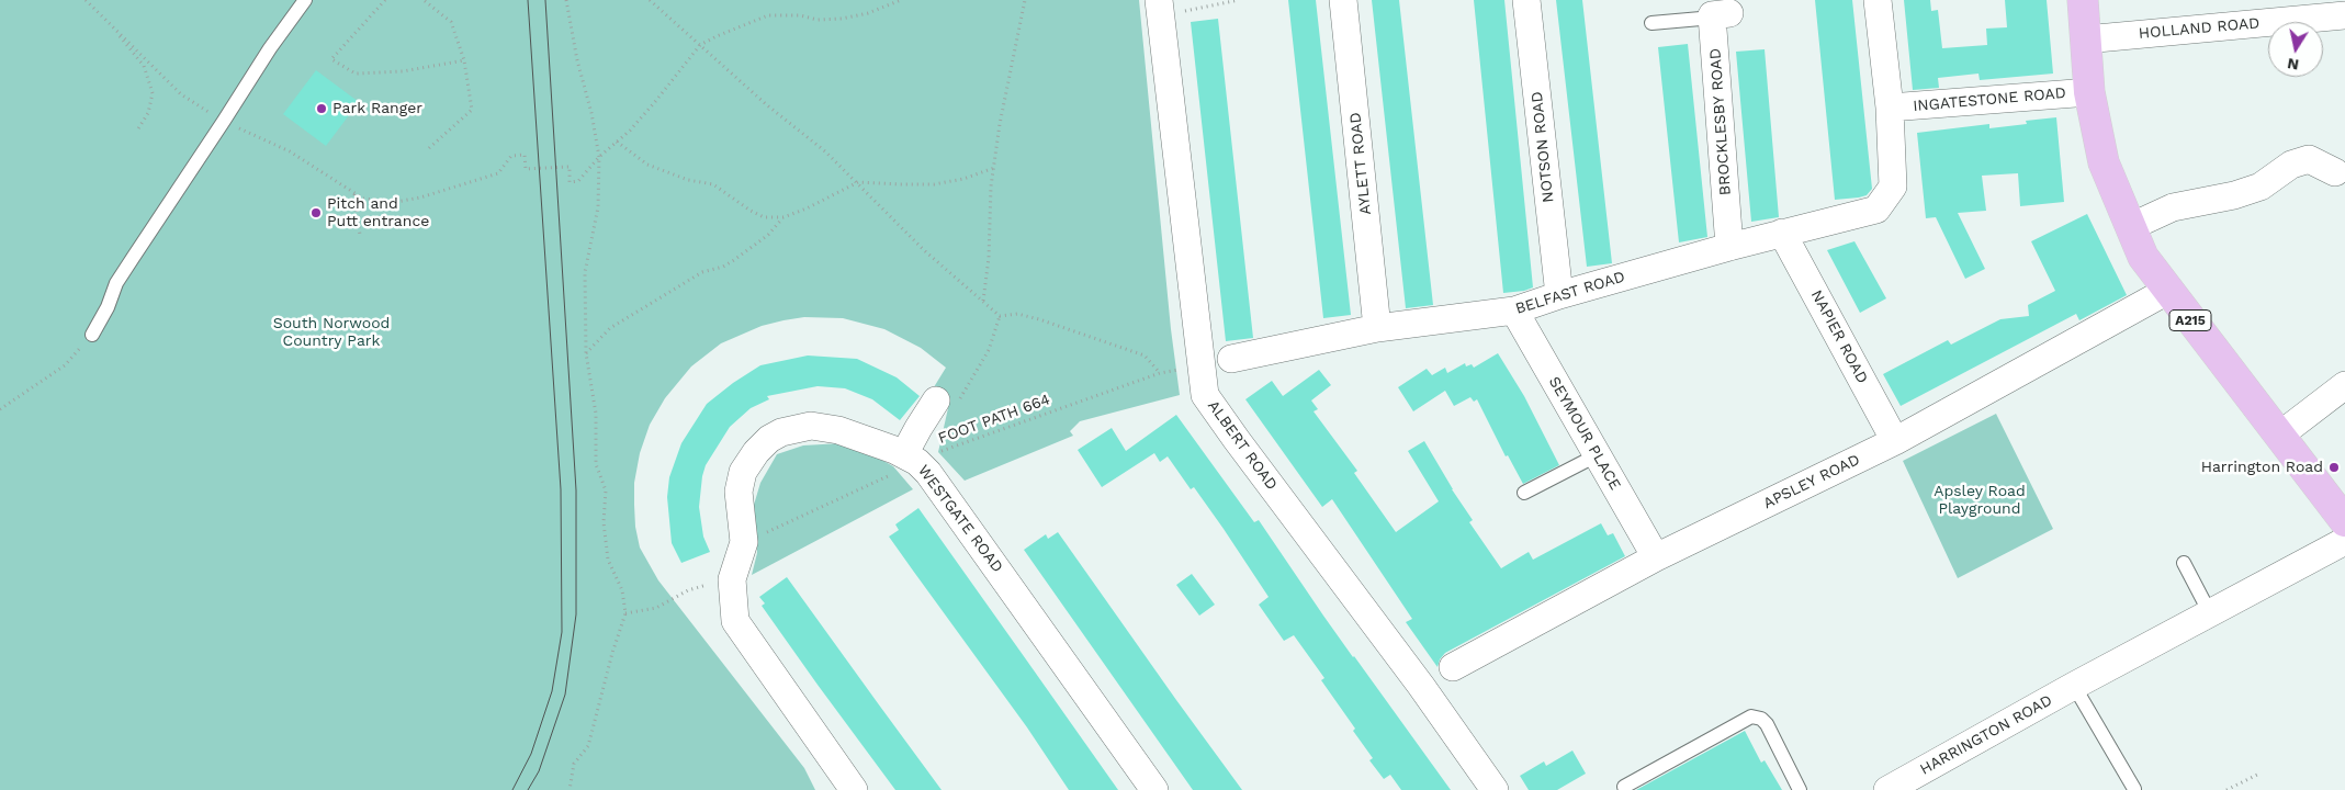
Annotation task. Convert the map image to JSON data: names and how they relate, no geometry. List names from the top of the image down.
{
  "streets": {
    "main road": ["A215"],
    "street": [
      "HOLLAND ROAD",
      "INGATESTONE ROAD",
      "BROCKLESBY ROAD",
      "NOTSON ROAD",
      "AYLETT ROAD",
      "BELFAST ROAD",
      "NAPIER ROAD",
      "SEYMOUR PLACE",
      "ALBERT ROAD",
      "APSLEY ROAD",
      "WESTGATE ROAD",
      "HARRINGTON ROAD"
    ],
    "path": ["FOOT PATH 664"]
  },
  "crossings": [
    ["HOLLAND ROAD", "A215"],
    ["INGATESTONE ROAD", "BELFAST ROAD"],
    ["INGATESTONE ROAD", "A215"],
    ["BROCKLESBY ROAD", "BELFAST ROAD"],
    ["NOTSON ROAD", "BELFAST ROAD"],
    ["AYLETT ROAD", "BELFAST ROAD"],
    ["BELFAST ROAD", "NAPIER ROAD"],
    ["BELFAST ROAD", "SEYMOUR PLACE"],
    ["A215", "APSLEY ROAD"],
    ["NAPIER ROAD", "APSLEY ROAD"],
    ["FOOT PATH 664", "ALBERT ROAD"],
    ["FOOT PATH 664", "WESTGATE ROAD"],
    ["SEYMOUR PLACE", "APSLEY ROAD"]
  ],
  "parks": ["South Norwood Country Park", "Apsley Road Playground"],
  "places": ["Park Ranger", "Pitch and Putt entrance", "Harrington Road"],
  "north": "bottom"
}
